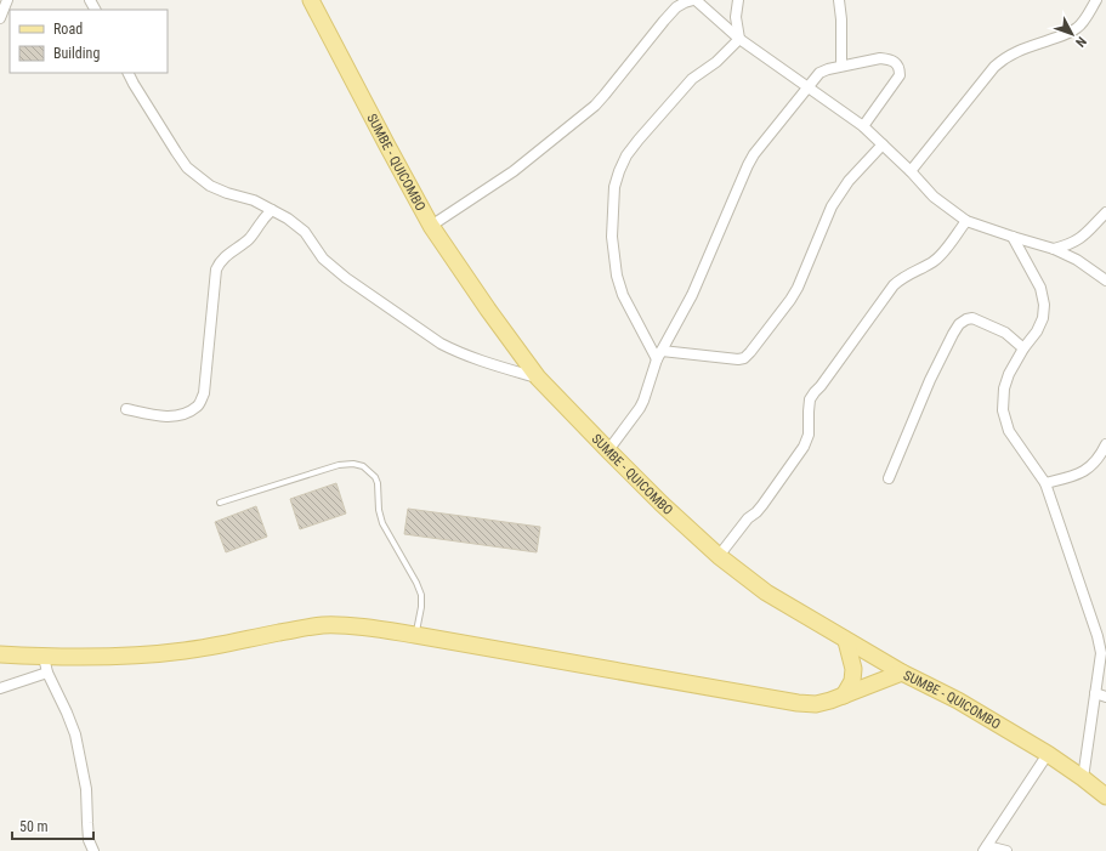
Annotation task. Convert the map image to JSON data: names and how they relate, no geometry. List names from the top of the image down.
{
  "streets": {
    "main road": ["SUMBE - QUICOMBO"]
  },
  "legend": ["Road", "Building"],
  "scale_bar": "50 m",
  "north": "bottom right"
}
